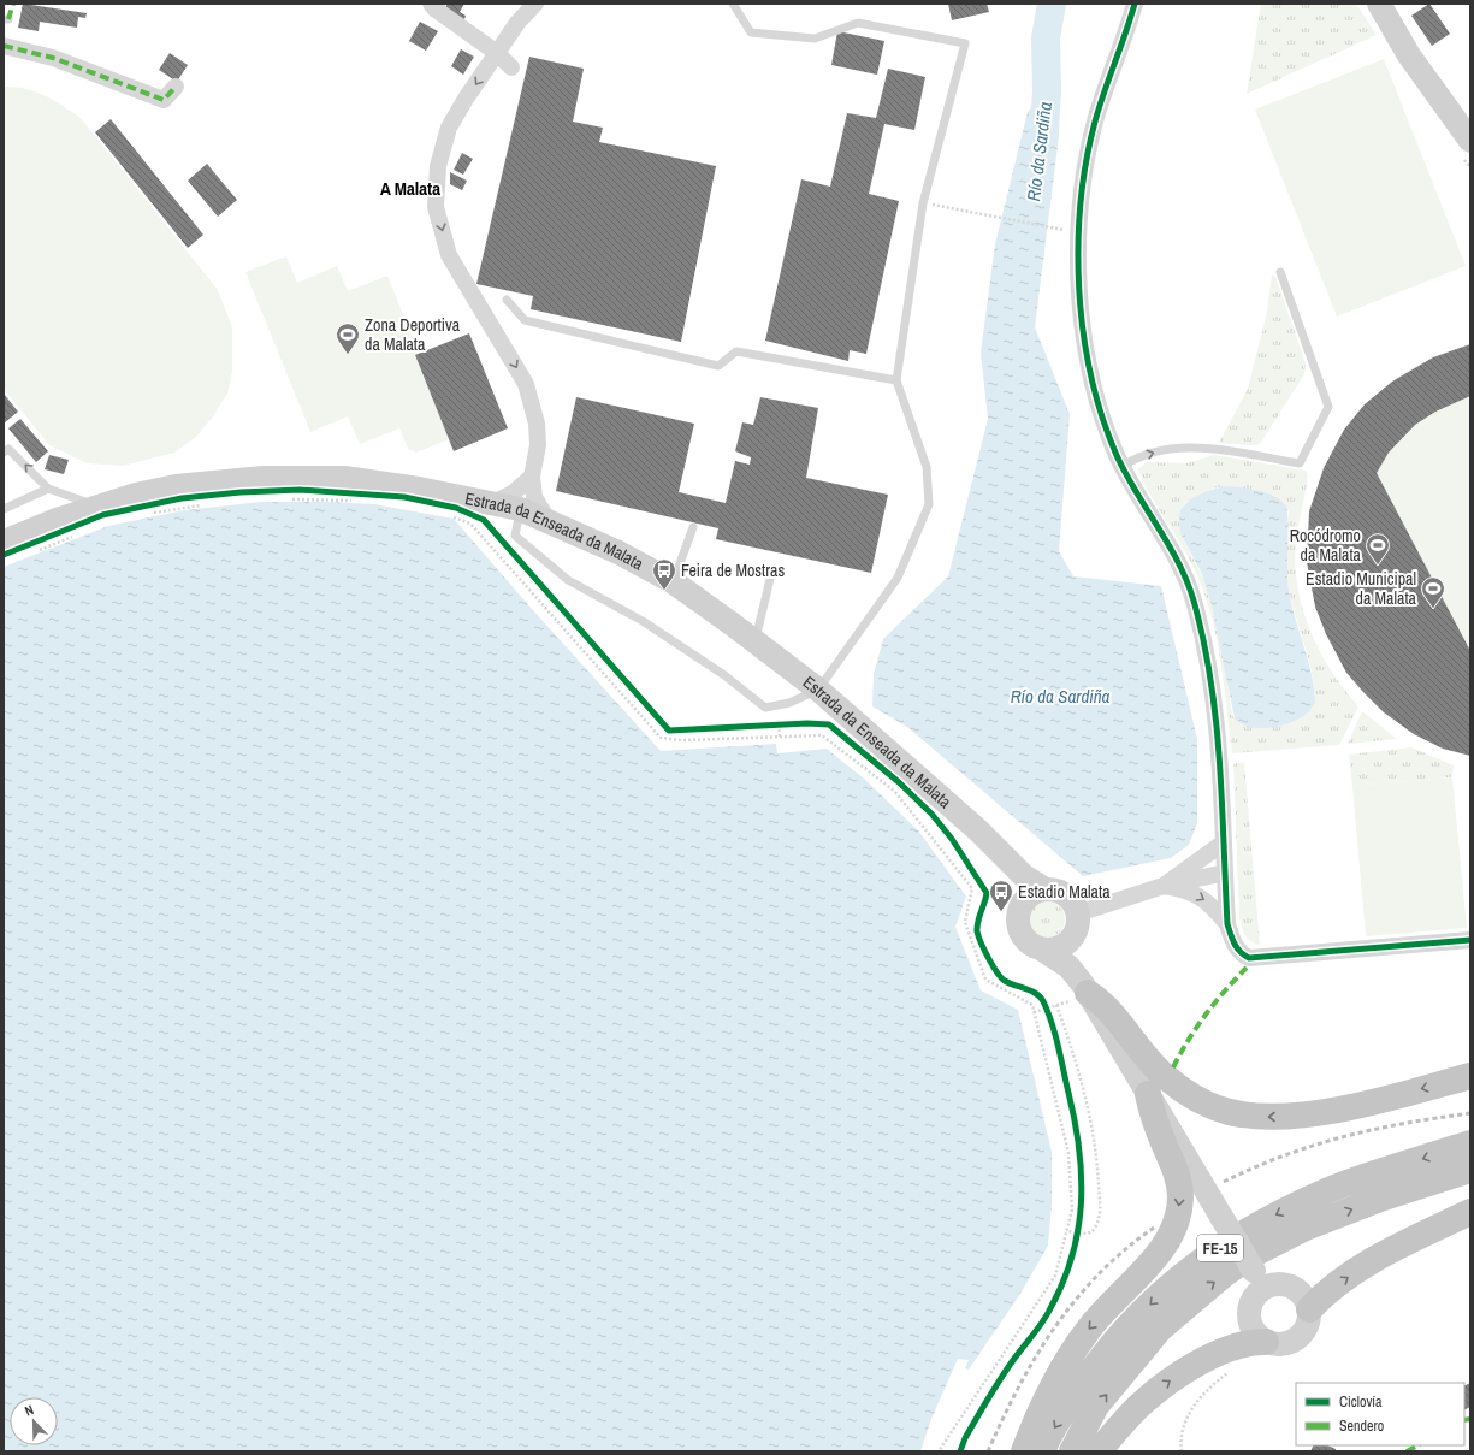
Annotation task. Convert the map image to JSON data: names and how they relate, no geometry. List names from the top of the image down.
{
  "streets": {
    "highway": ["FE-15"],
    "main road": ["Estrada da Enseada da Malata"]
  },
  "districts": ["A Malata"],
  "water": ["Río da Sardiña"],
  "places": {
    "sports": ["Zona Deportiva da Malata", "Rocódromo da Malata", "Estadio Municipal da Malata"],
    "bus stop": ["Feira de Mostras", "Estadio Malata"]
  },
  "legend": ["Ciclovía", "Sendero"],
  "north": "top left"
}
